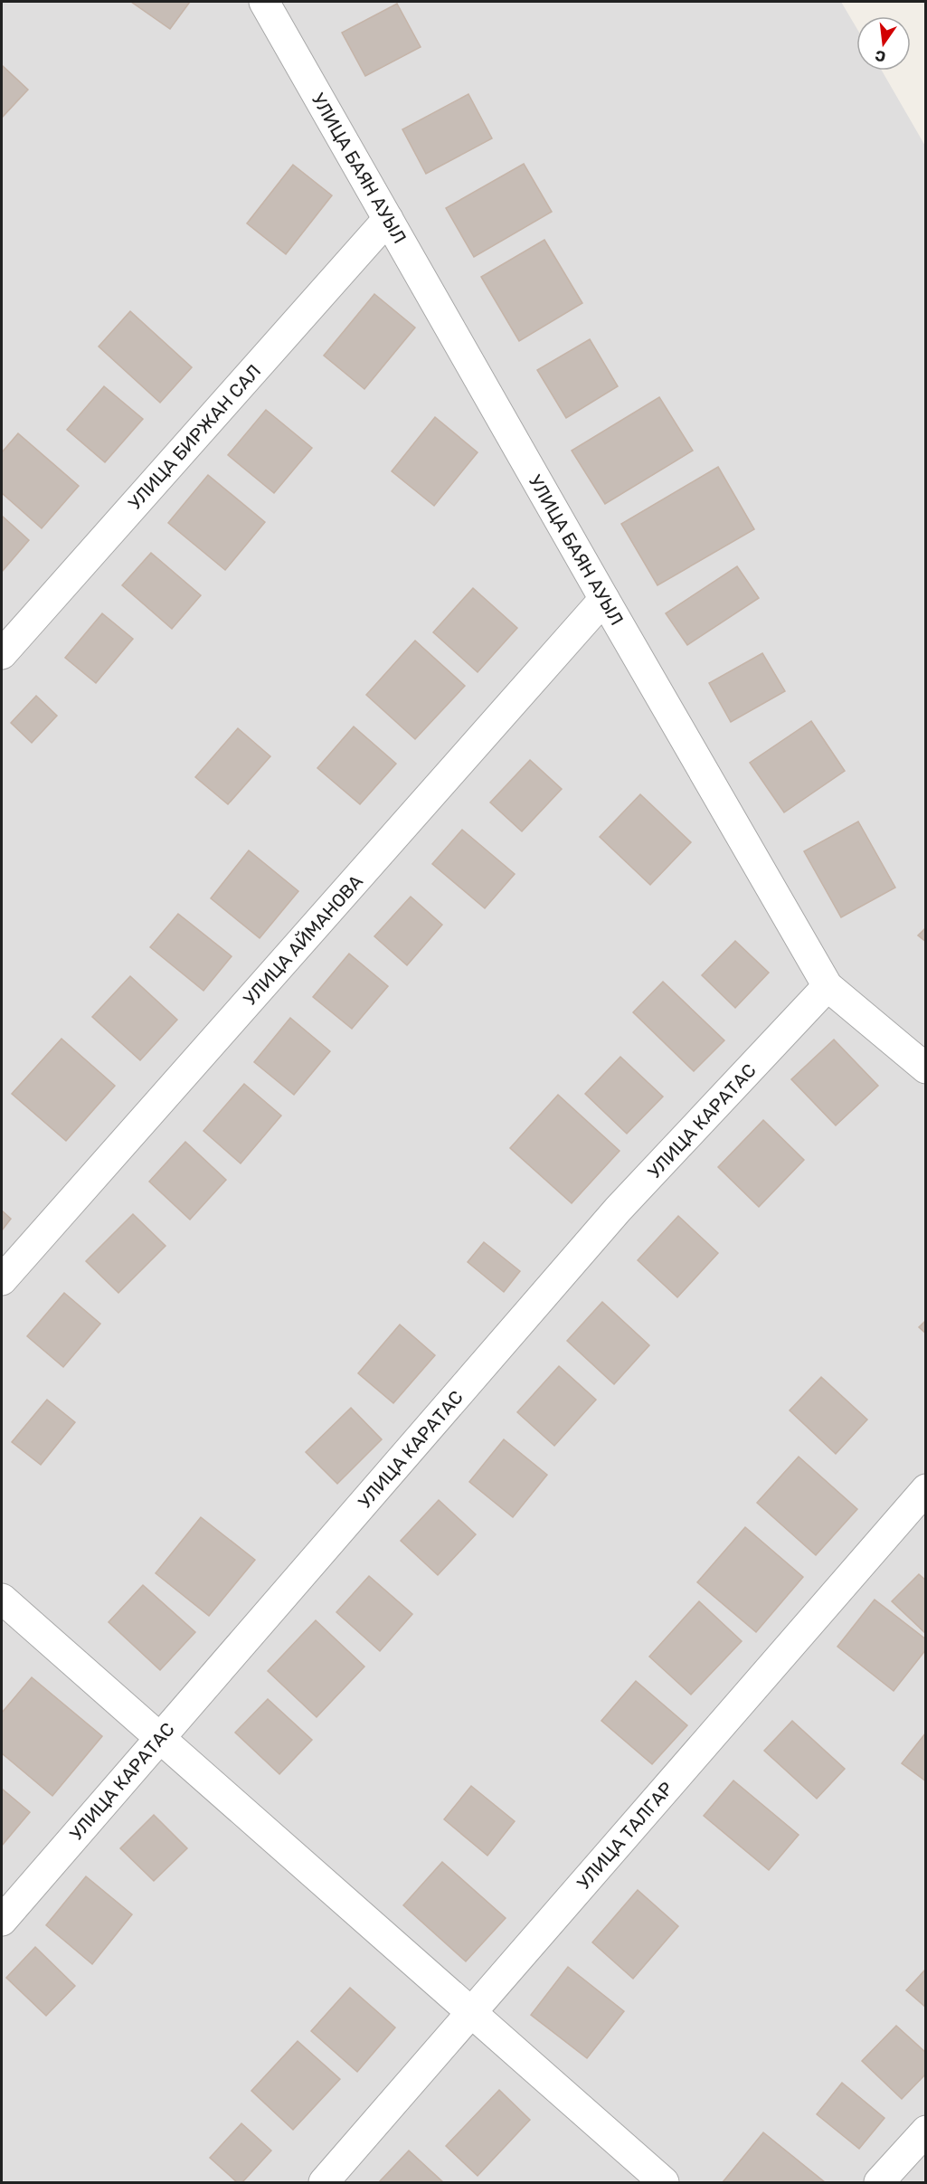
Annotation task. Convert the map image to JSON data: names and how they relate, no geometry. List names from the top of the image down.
{
  "streets": {
    "street": [
      "УЛИЦА БАЯН АУЫЛ",
      "УЛИЦА БИРЖАН САЛ",
      "УЛИЦА АЙМАНОВА",
      "УЛИЦА КАРАТАС",
      "УЛИЦА ТАЛГАР"
    ]
  },
  "crossings": [
    ["УЛИЦА БАЯН АУЫЛ", "УЛИЦА БИРЖАН САЛ"],
    ["УЛИЦА БАЯН АУЫЛ", "УЛИЦА АЙМАНОВА"],
    ["УЛИЦА БАЯН АУЫЛ", "УЛИЦА КАРАТАС"]
  ],
  "north": "bottom"
}
